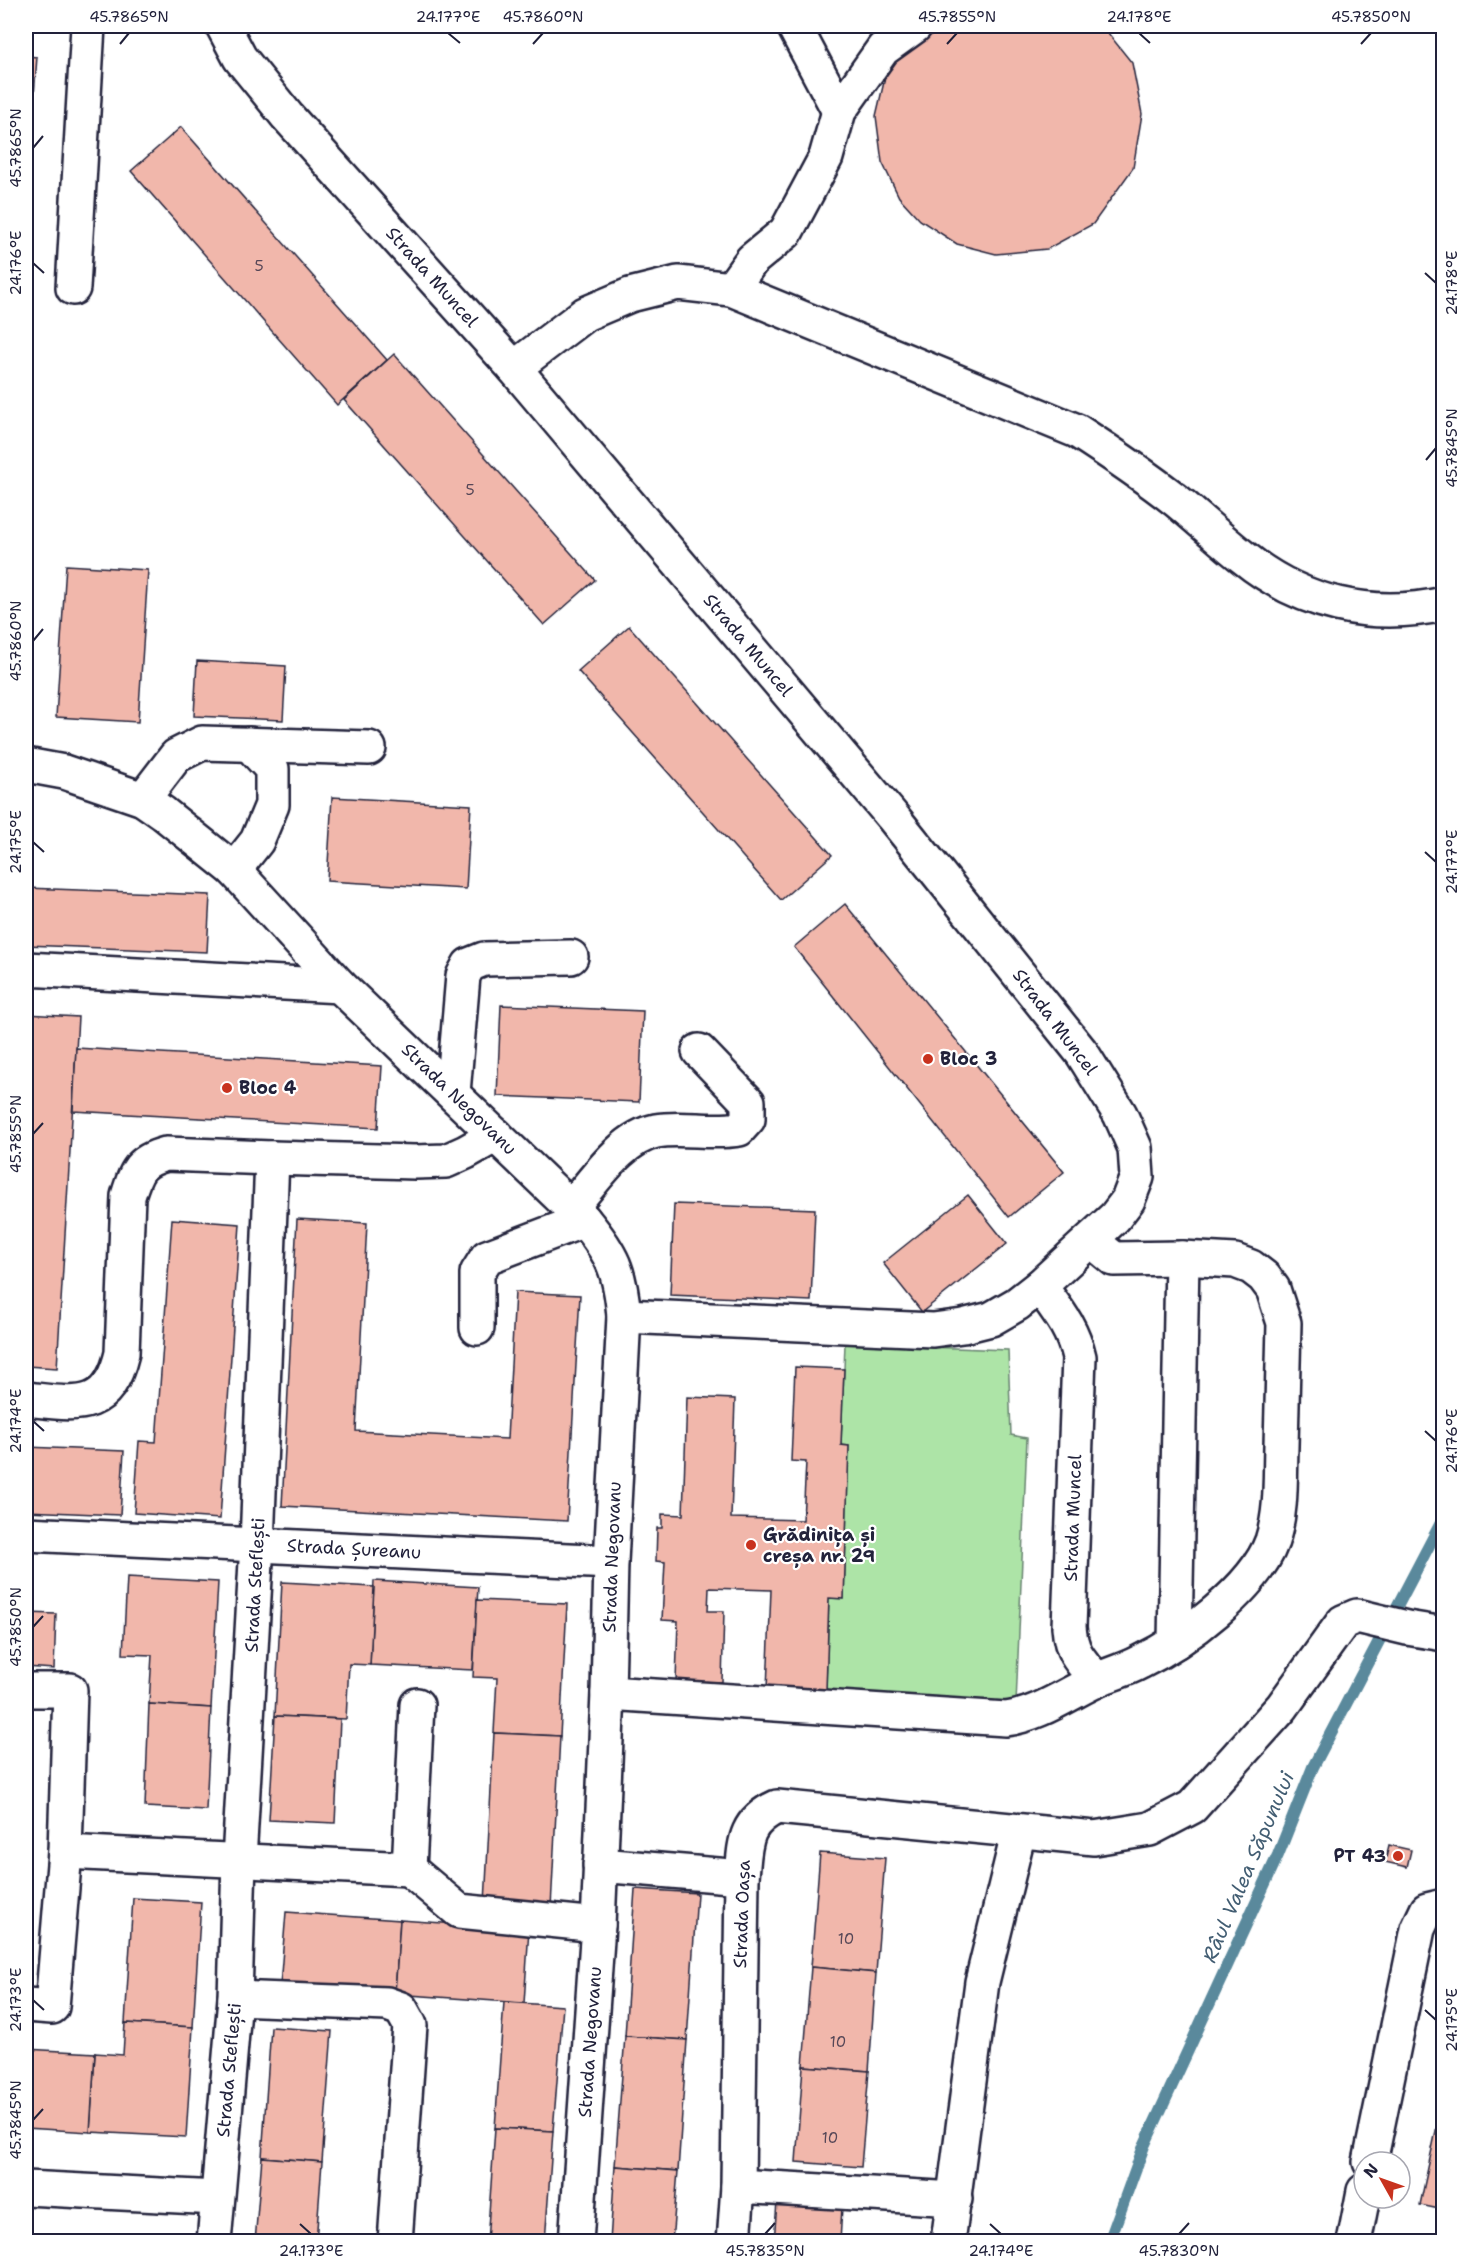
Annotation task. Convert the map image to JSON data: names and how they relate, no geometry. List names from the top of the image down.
{
  "streets": {
    "street": [
      "Strada Muncel",
      "Strada Negovanu",
      "Strada Șureanu",
      "Strada Steflești",
      "Strada Oașa"
    ]
  },
  "crossings": [
    ["Strada Muncel", "Strada Negovanu"],
    ["Strada Negovanu", "Strada Șureanu"],
    ["Strada Șureanu", "Strada Steflești"]
  ],
  "water": ["Râul Valea Săpunului"],
  "places": [
    "Bloc 3",
    "Bloc 4",
    "Grădinița și creșa nr. 29",
    "PT 43"
  ],
  "house_numbers": [
    "5",
    "5",
    "10",
    "10",
    "10"
  ],
  "north": "top left",
  "coordinates": [
    "45.7865°N",
    "24.177°E",
    "45.7860°N",
    "45.7855°N",
    "24.178°E",
    "45.7850°N",
    "24.176°E",
    "45.7845°N",
    "24.175°E",
    "24.174°E",
    "24.173°E",
    "45.7835°N",
    "45.7830°N"
  ]
}
